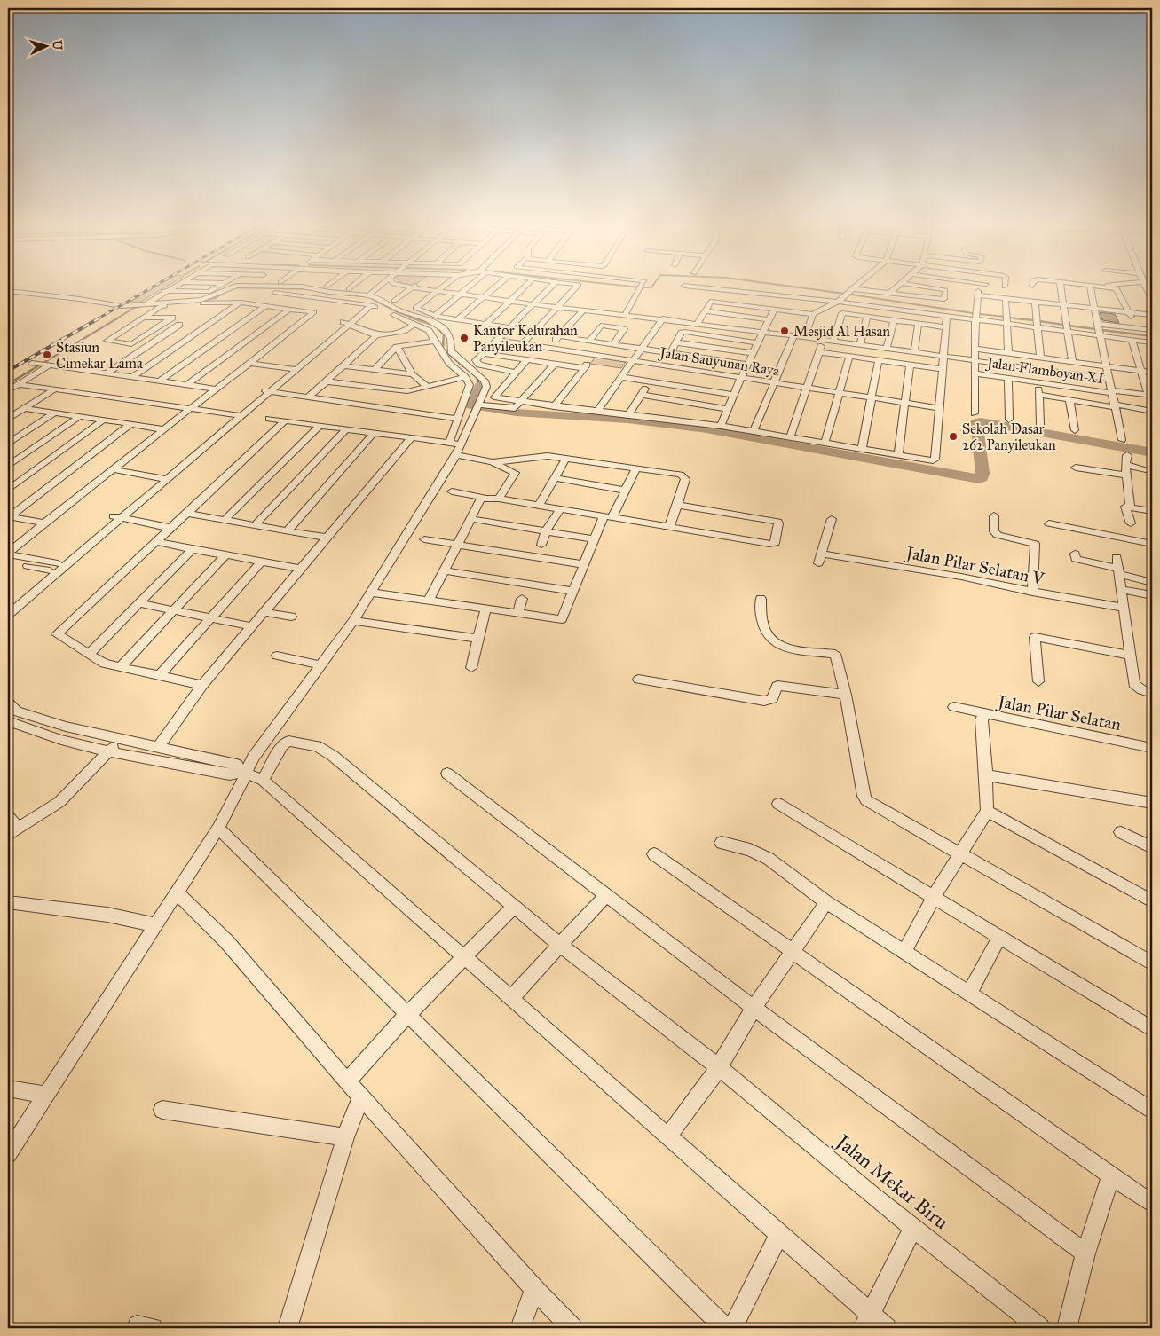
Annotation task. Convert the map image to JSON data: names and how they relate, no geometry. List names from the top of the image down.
{
  "streets": {
    "street": [
      "Jalan Sauyunan Raya",
      "Jalan Flamboyan XI",
      "Jalan Pilar Selatan V",
      "Jalan Pilar Selatan",
      "Jalan Mekar Biru"
    ]
  },
  "places": [
    "Mesjid Al Hasan",
    "Kantor Kelurahan Panyileukan",
    "Stasiun Cimekar Lama",
    "Sekolah Dasar 262 Panyileukan"
  ],
  "north": "right"
}
